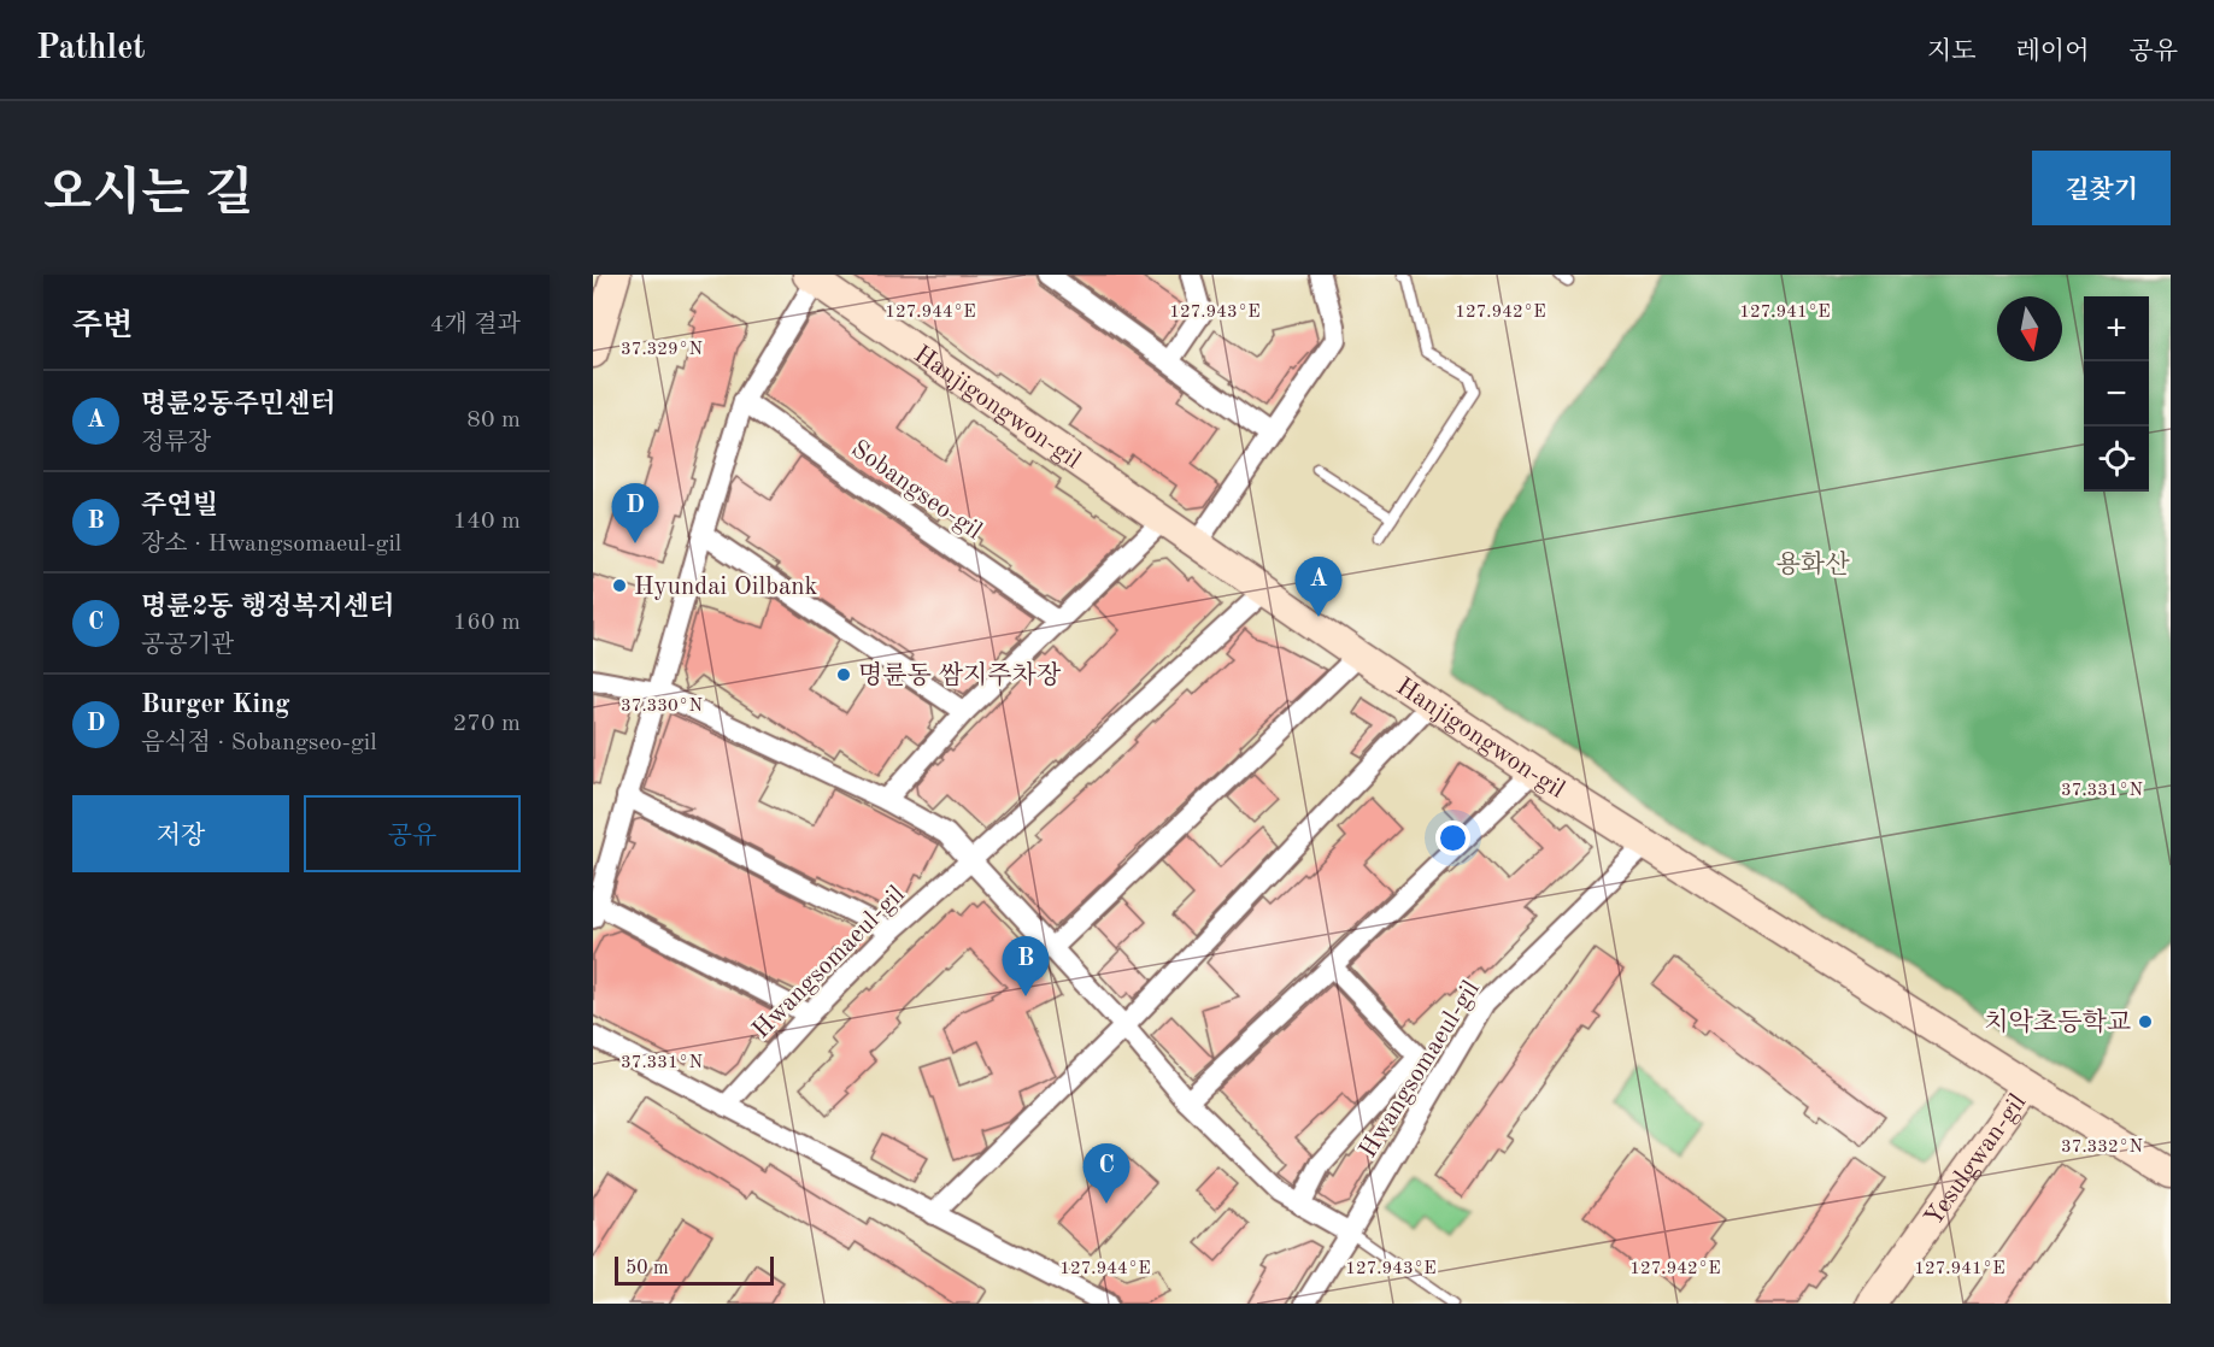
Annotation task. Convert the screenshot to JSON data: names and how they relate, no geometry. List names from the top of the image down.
{
  "streets": {
    "street": [
      "Hanjigongwon-gil",
      "Sobangseo-gil",
      "Hwangsomaeul-gil",
      "Yesulgwan-gil"
    ]
  },
  "crossings": [
    ["Hanjigongwon-gil", "Hwangsomaeul-gil"],
    ["Hanjigongwon-gil", "Yesulgwan-gil"]
  ],
  "parks": ["용화산"],
  "places": ["Hyundai Oilbank", "명륜동 쌈지주차장", "치악초등학교"],
  "scale_bar": "50 m",
  "north": "bottom",
  "page": {
    "header": "Pathlet",
    "nav": ["지도", "레이어", "공유"],
    "title": "오시는 길",
    "buttons": [
      "길찾기",
      ["저장", "공유"]
    ],
    "heading": ["주변", "4개 결과"],
    "map_buttons": ["+", "−"],
    "list": [
      {
        "mark": "A",
        "name": "명륜2동주민센터",
        "note": "정류장",
        "value": "80 m"
      },
      {
        "mark": "B",
        "name": "주연빌",
        "note": "장소 · Hwangsomaeul-gil",
        "value": "140 m"
      },
      {
        "mark": "C",
        "name": "명륜2동 행정복지센터",
        "note": "공공기관",
        "value": "160 m"
      },
      {
        "mark": "D",
        "name": "Burger King",
        "note": "음식점 · Sobangseo-gil",
        "value": "270 m"
      }
    ],
    "pins": [
      "D",
      "A",
      "B",
      "C"
    ],
    "scale": "50 m"
  },
  "coordinates": [
    "127.944°E",
    "127.943°E",
    "127.942°E",
    "127.941°E",
    "37.329°N",
    "37.330°N",
    "37.331°N",
    "37.332°N"
  ]
}
